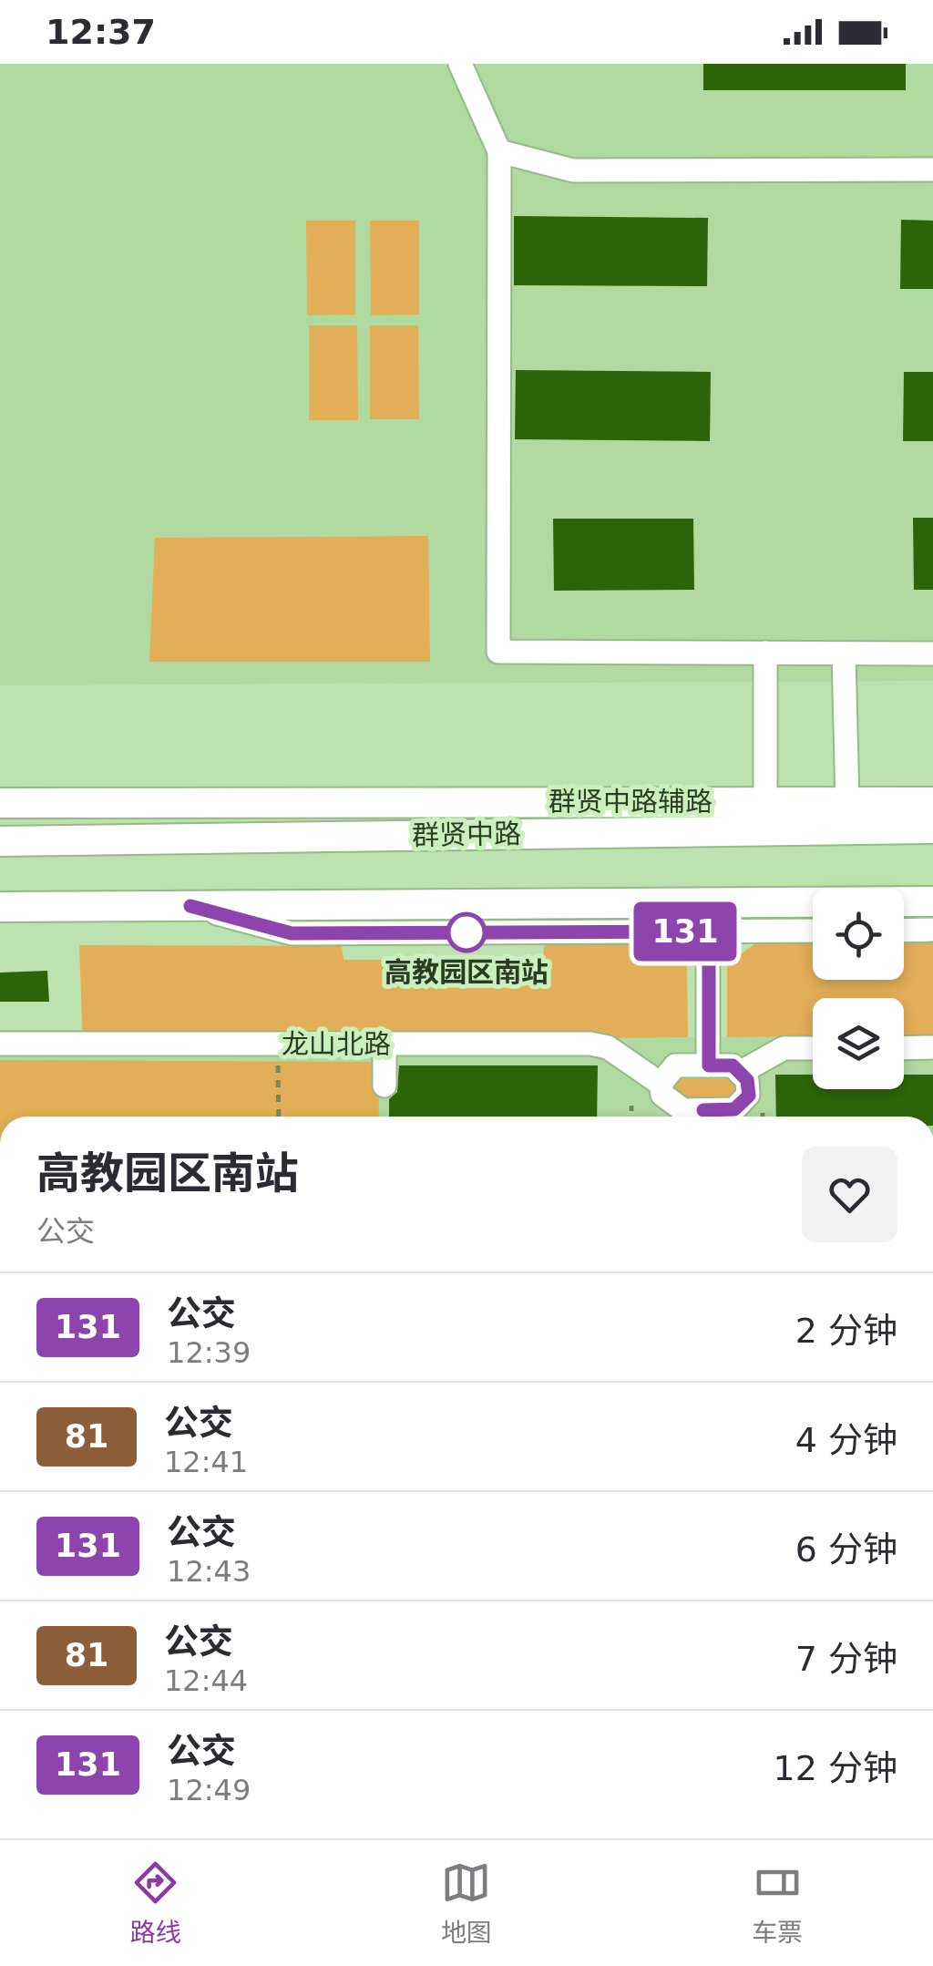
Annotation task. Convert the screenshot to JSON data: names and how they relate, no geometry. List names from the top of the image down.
{
  "streets": {
    "main road": ["群贤中路辅路", "群贤中路"],
    "street": ["龙山北路"]
  },
  "places": ["高教园区南站"],
  "lines": ["bus line 131"],
  "page": {
    "status": "12:37",
    "on_map": "131",
    "heading": ["高教园区南站", "公交"],
    "list": [
      {
        "mark": "131",
        "name": "公交",
        "note": "12:39",
        "value": "2 分钟"
      },
      {
        "mark": "81",
        "name": "公交",
        "note": "12:41",
        "value": "4 分钟"
      },
      {
        "mark": "131",
        "name": "公交",
        "note": "12:43",
        "value": "6 分钟"
      },
      {
        "mark": "81",
        "name": "公交",
        "note": "12:44",
        "value": "7 分钟"
      },
      {
        "mark": "131",
        "name": "公交",
        "note": "12:49",
        "value": "12 分钟"
      }
    ],
    "tabs": ["路线", "地图", "车票"]
  }
}
